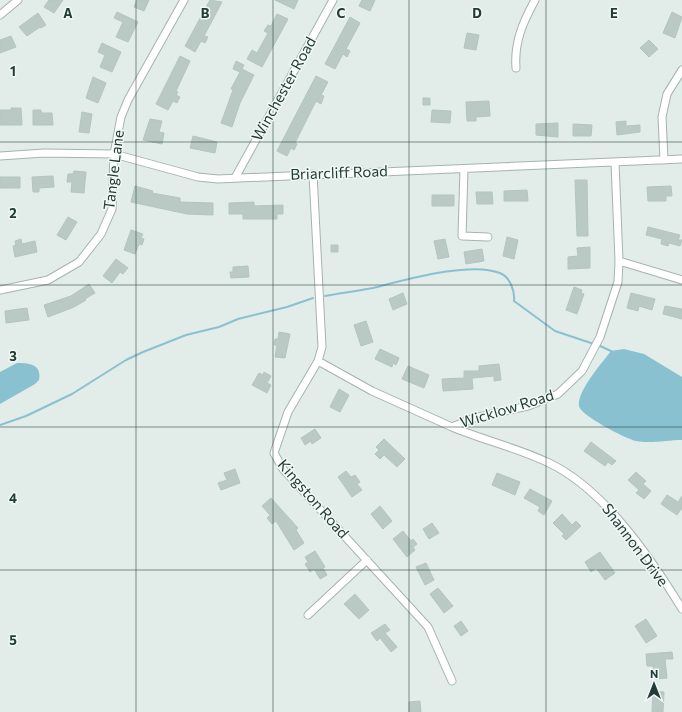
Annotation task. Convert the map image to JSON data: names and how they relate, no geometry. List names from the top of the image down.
{
  "streets": {
    "street": [
      "Winchester Road",
      "Tangle Lane",
      "Briarcliff Road",
      "Wicklow Road",
      "Kingston Road",
      "Shannon Drive"
    ]
  },
  "crossings": [
    ["Winchester Road", "Briarcliff Road"],
    ["Tangle Lane", "Briarcliff Road"],
    ["Briarcliff Road", "Wicklow Road"],
    ["Briarcliff Road", "Kingston Road"],
    ["Wicklow Road", "Kingston Road"],
    ["Wicklow Road", "Shannon Drive"]
  ],
  "north": "top",
  "grid": {
    "columns": [
      "A",
      "B",
      "C",
      "D",
      "E"
    ],
    "rows": [
      "1",
      "2",
      "3",
      "4",
      "5"
    ]
  }
}
